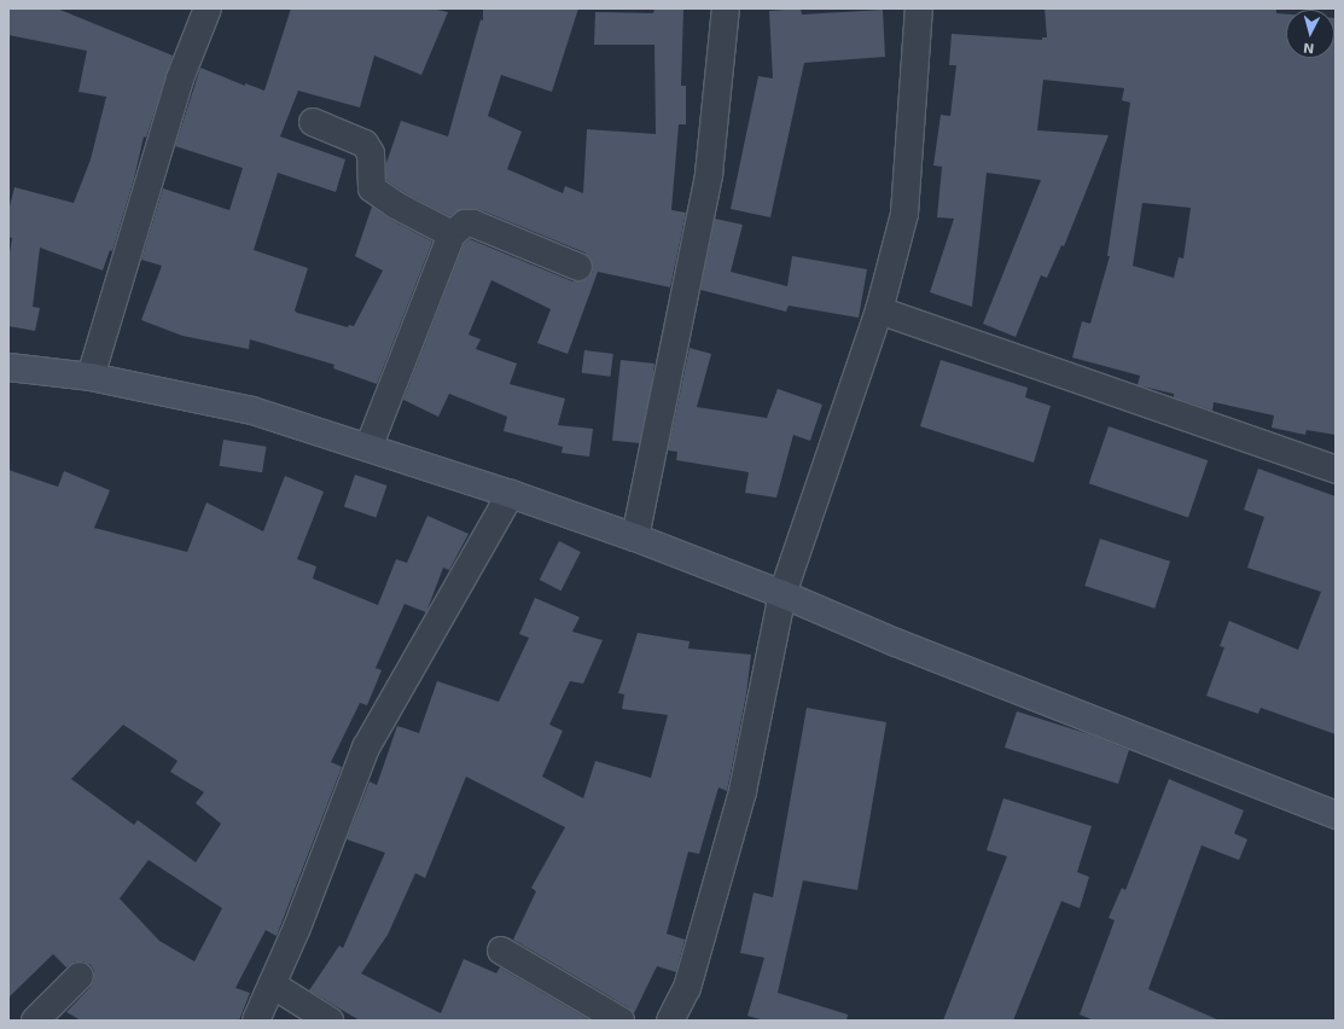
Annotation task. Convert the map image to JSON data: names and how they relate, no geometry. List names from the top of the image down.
{
  "north": "bottom"
}
